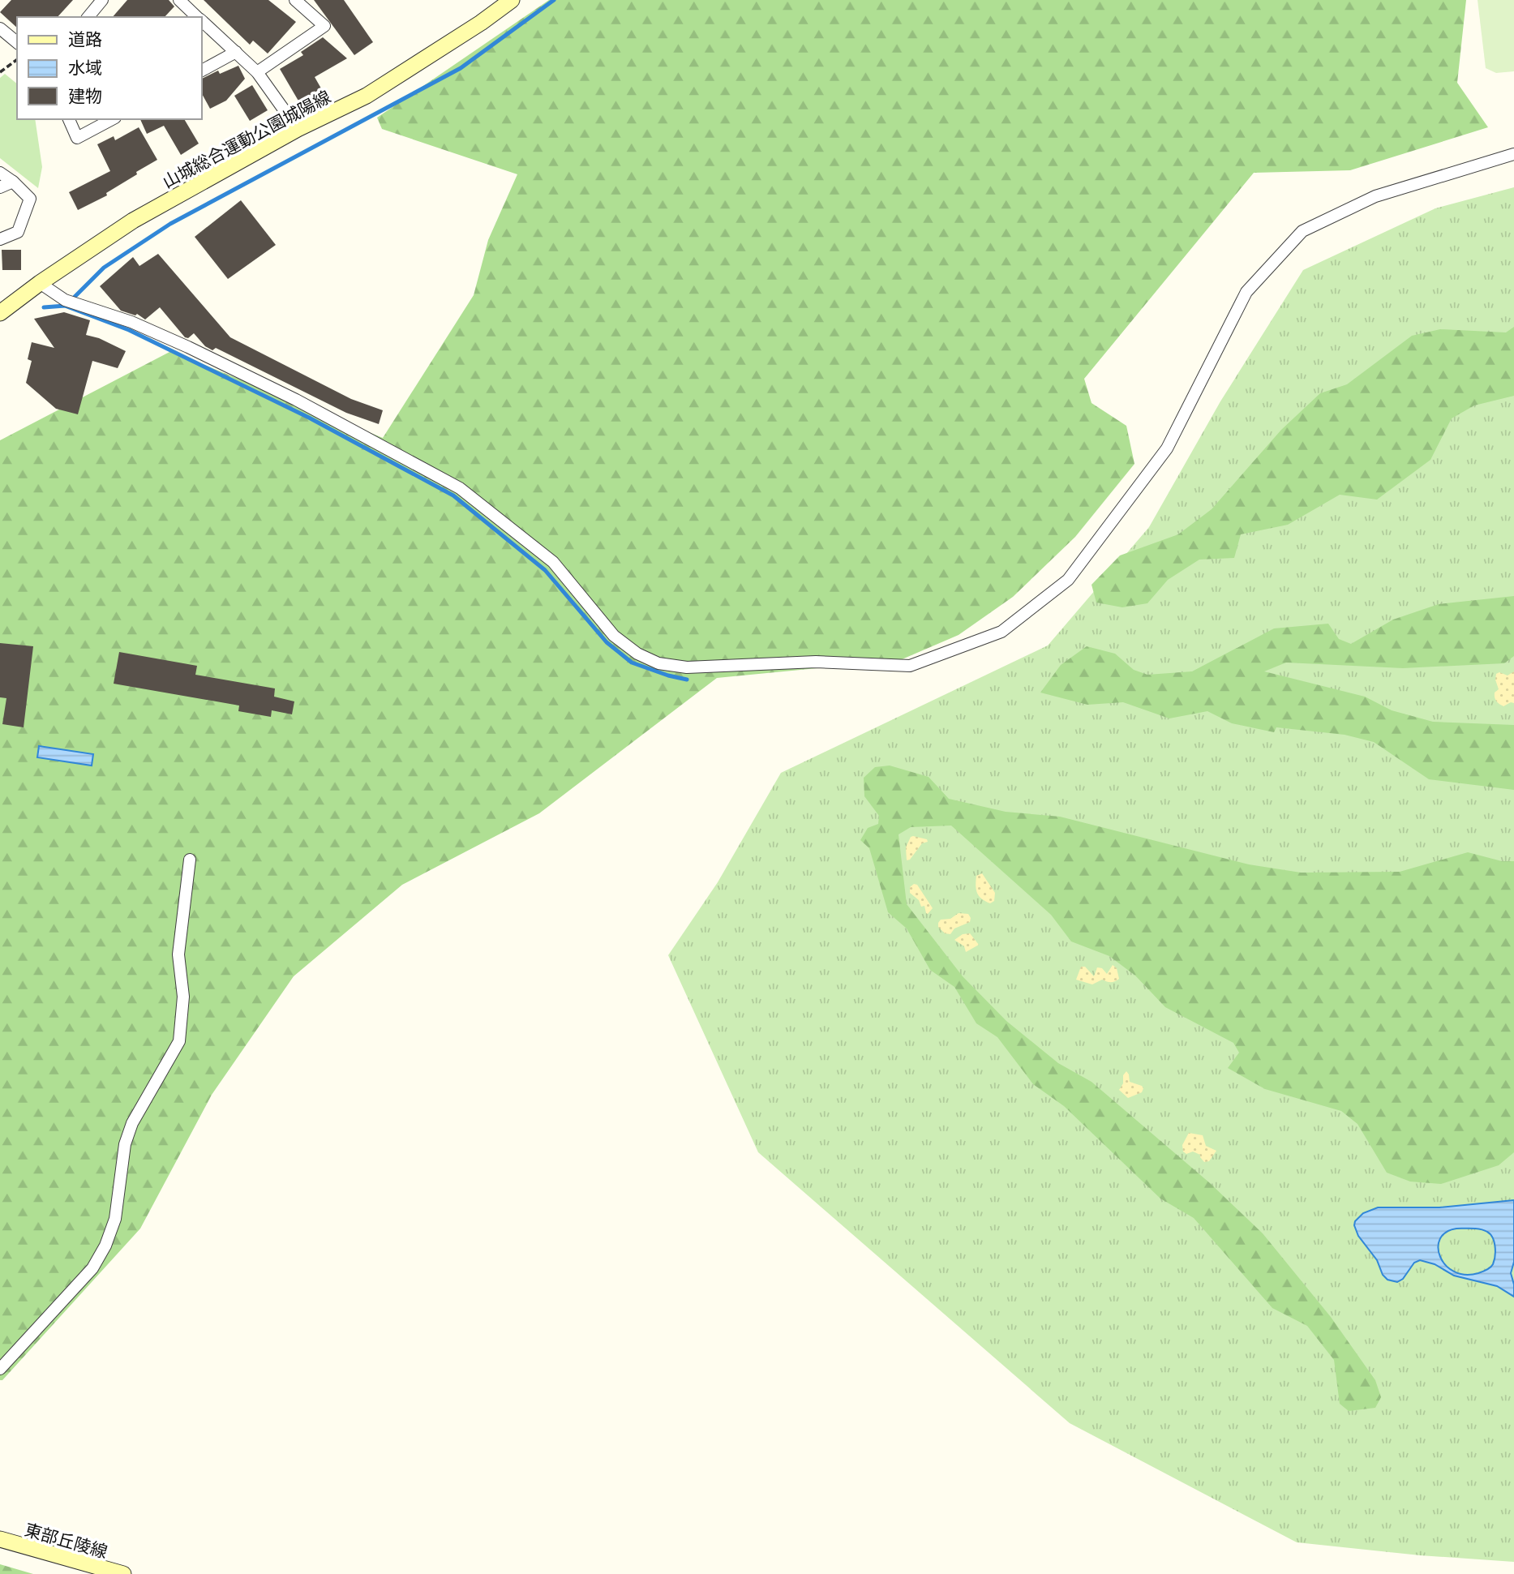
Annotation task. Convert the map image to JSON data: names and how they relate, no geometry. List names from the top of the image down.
{
  "streets": {
    "main road": ["山城総合運動公園城陽線", "東部丘陵線"]
  },
  "legend": ["道路", "水域", "建物"]
}
